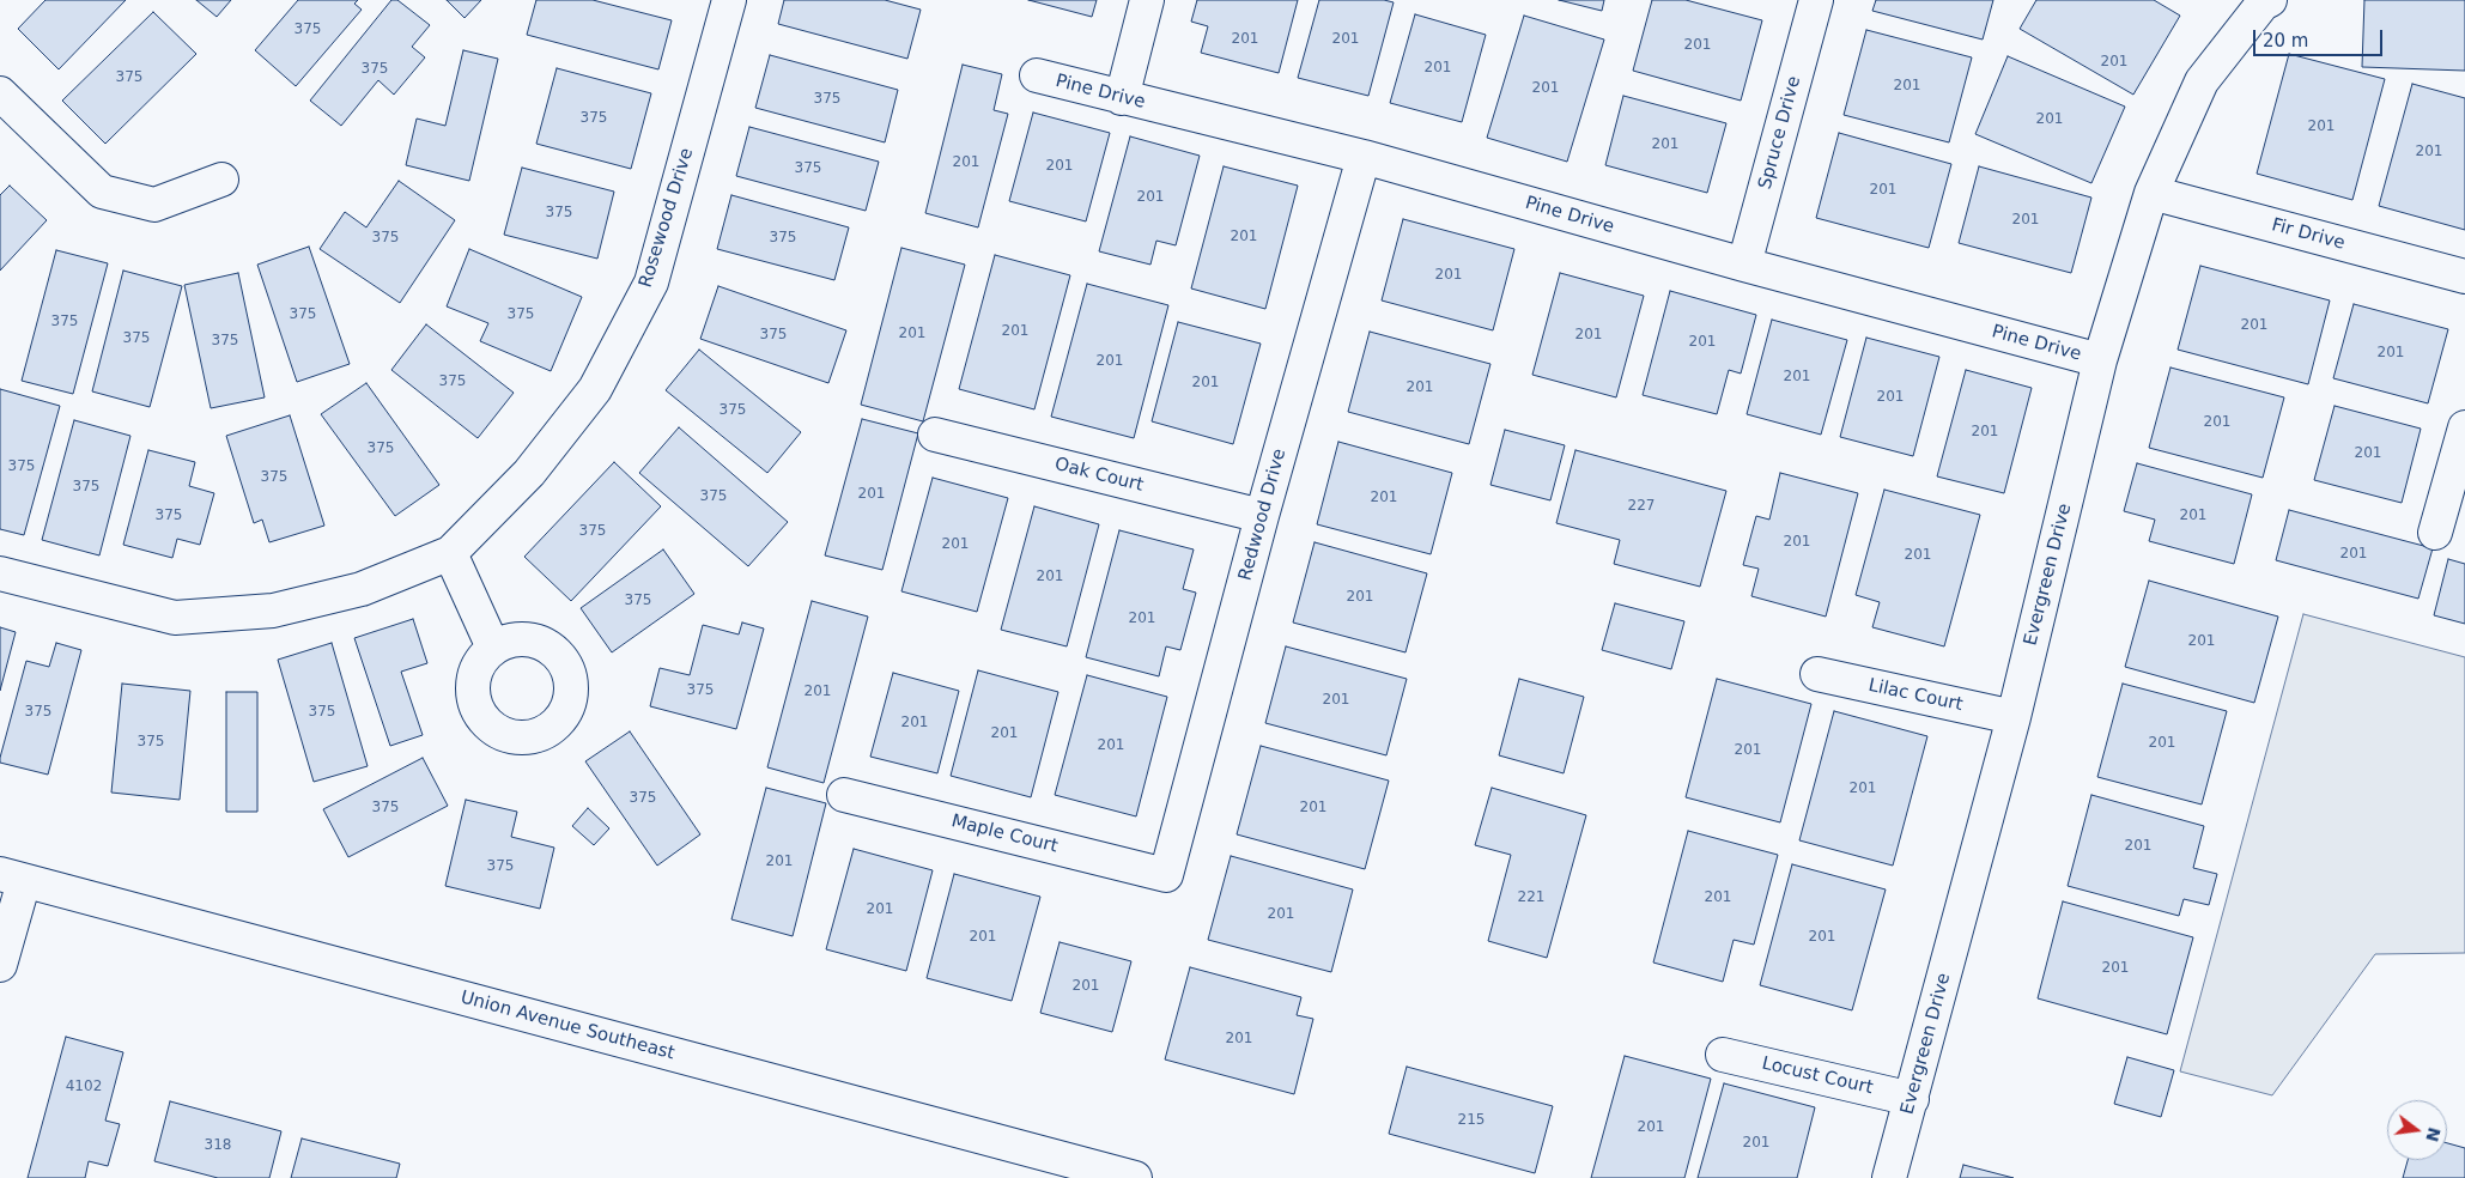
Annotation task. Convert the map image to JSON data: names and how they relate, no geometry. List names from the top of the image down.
{
  "streets": {
    "street": [
      "Pine Drive",
      "Spruce Drive",
      "Rosewood Drive",
      "Fir Drive",
      "Oak Court",
      "Redwood Drive",
      "Evergreen Drive",
      "Lilac Court",
      "Maple Court",
      "Union Avenue Southeast",
      "Locust Court"
    ]
  },
  "crossings": [
    ["Pine Drive", "Spruce Drive"],
    ["Pine Drive", "Redwood Drive"],
    ["Pine Drive", "Evergreen Drive"],
    ["Fir Drive", "Evergreen Drive"],
    ["Oak Court", "Redwood Drive"],
    ["Redwood Drive", "Maple Court"],
    ["Evergreen Drive", "Lilac Court"],
    ["Evergreen Drive", "Locust Court"]
  ],
  "house_numbers": [
    "375",
    "201",
    "201",
    "201",
    "201",
    "201",
    "375",
    "375",
    "201",
    "201",
    "375",
    "375",
    "201",
    "201",
    "201",
    "201",
    "201",
    "201",
    "375",
    "201",
    "201",
    "375",
    "201",
    "201",
    "375",
    "375",
    "201",
    "375",
    "375",
    "375",
    "201",
    "201",
    "201",
    "375",
    "201",
    "375",
    "375",
    "201",
    "201",
    "201",
    "201",
    "375",
    "201",
    "201",
    "201",
    "375",
    "201",
    "201",
    "375",
    "201",
    "375",
    "375",
    "375",
    "201",
    "375",
    "201",
    "227",
    "375",
    "201",
    "375",
    "201",
    "201",
    "201",
    "201",
    "201",
    "201",
    "375",
    "201",
    "201",
    "375",
    "201",
    "201",
    "375",
    "375",
    "201",
    "201",
    "375",
    "201",
    "201",
    "201",
    "201",
    "375",
    "375",
    "201",
    "201",
    "201",
    "375",
    "221",
    "201",
    "201",
    "201",
    "201",
    "201",
    "201",
    "201",
    "201",
    "4102",
    "215",
    "201",
    "201",
    "318"
  ],
  "scale_bar": "20 m",
  "north": "right"
}
